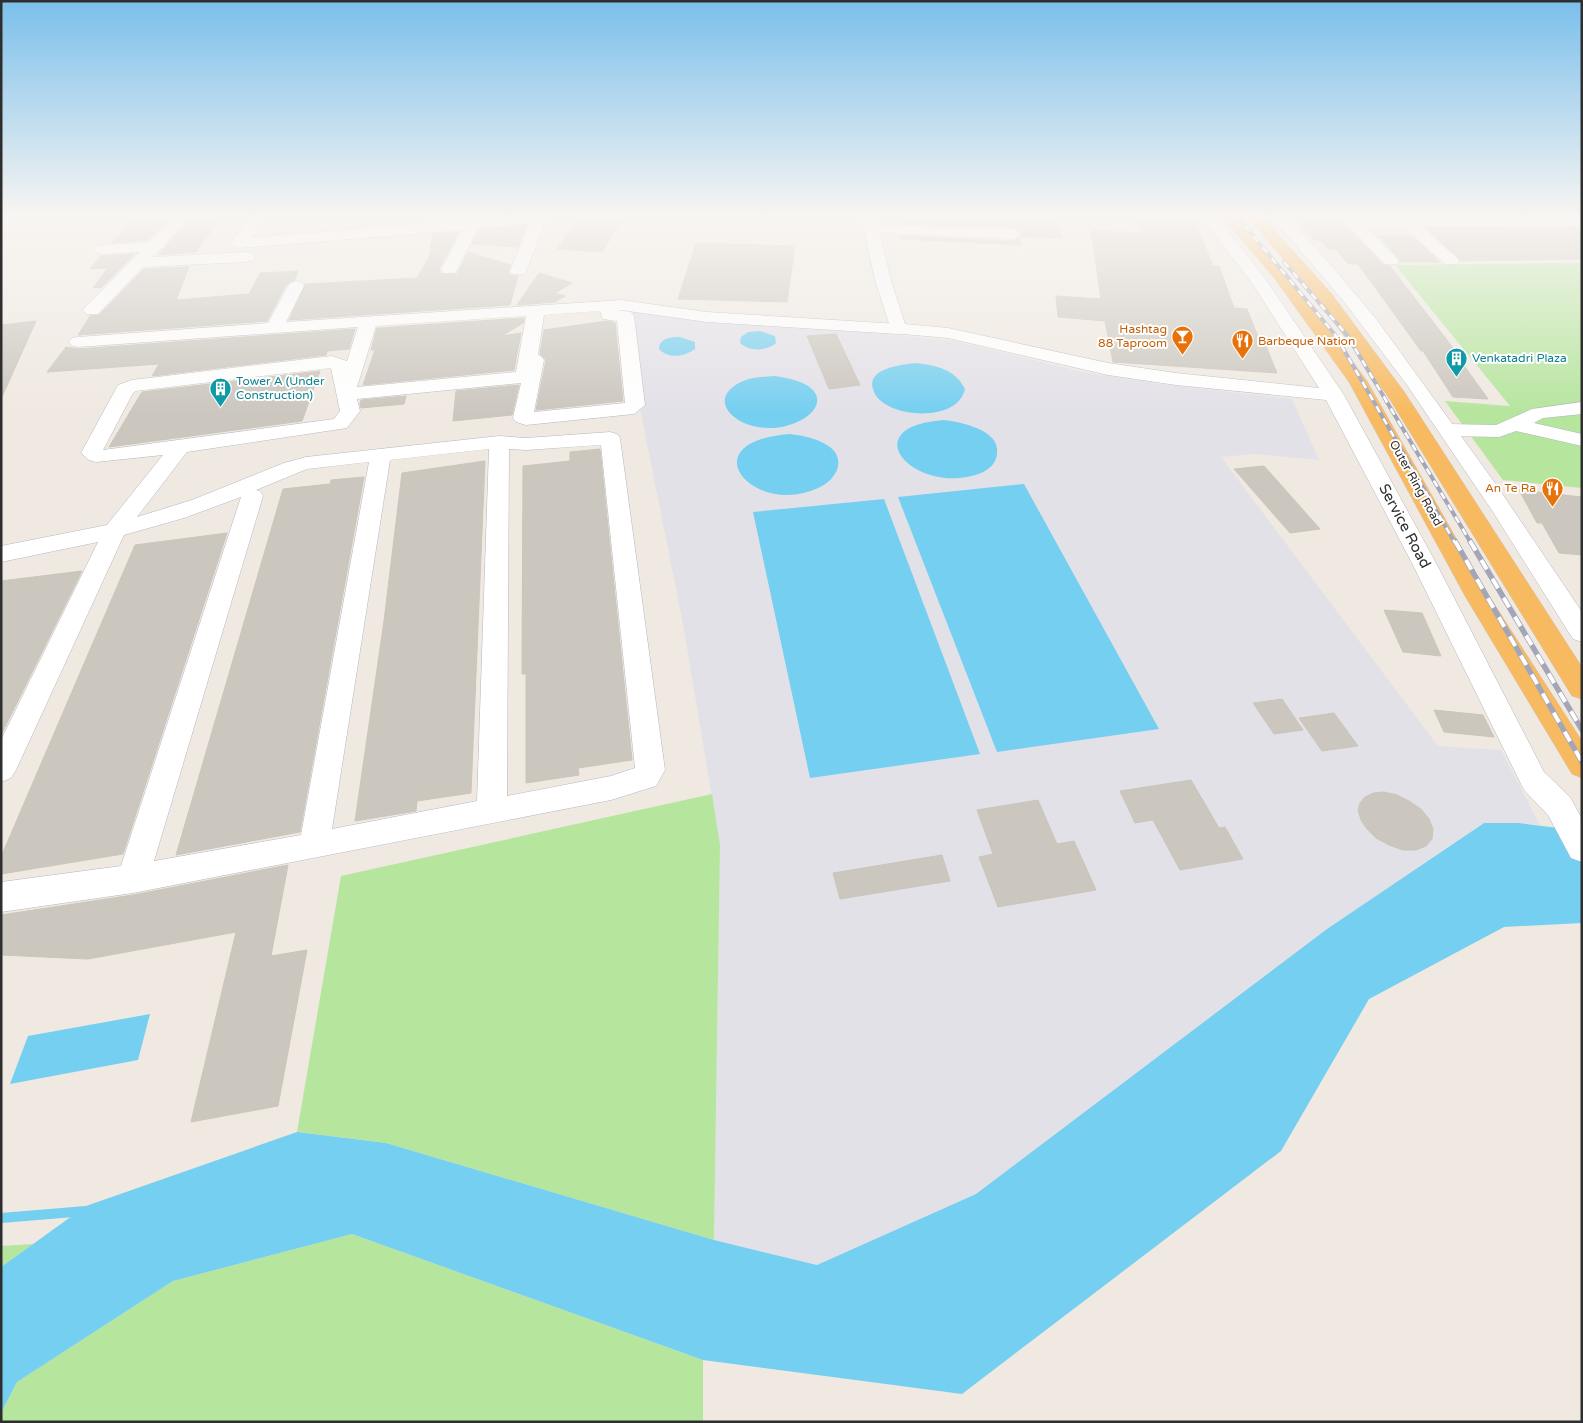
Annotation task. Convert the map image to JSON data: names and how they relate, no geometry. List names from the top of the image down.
{
  "streets": {
    "highway": ["Outer Ring Road"],
    "street": ["Service Road"]
  },
  "places": {
    "bar": ["Hashtag 88 Taproom"],
    "restaurant": ["Barbeque Nation", "An Te Ra"],
    "building": ["Venkatadri Plaza", "Tower A (Under Construction)"]
  }
}
